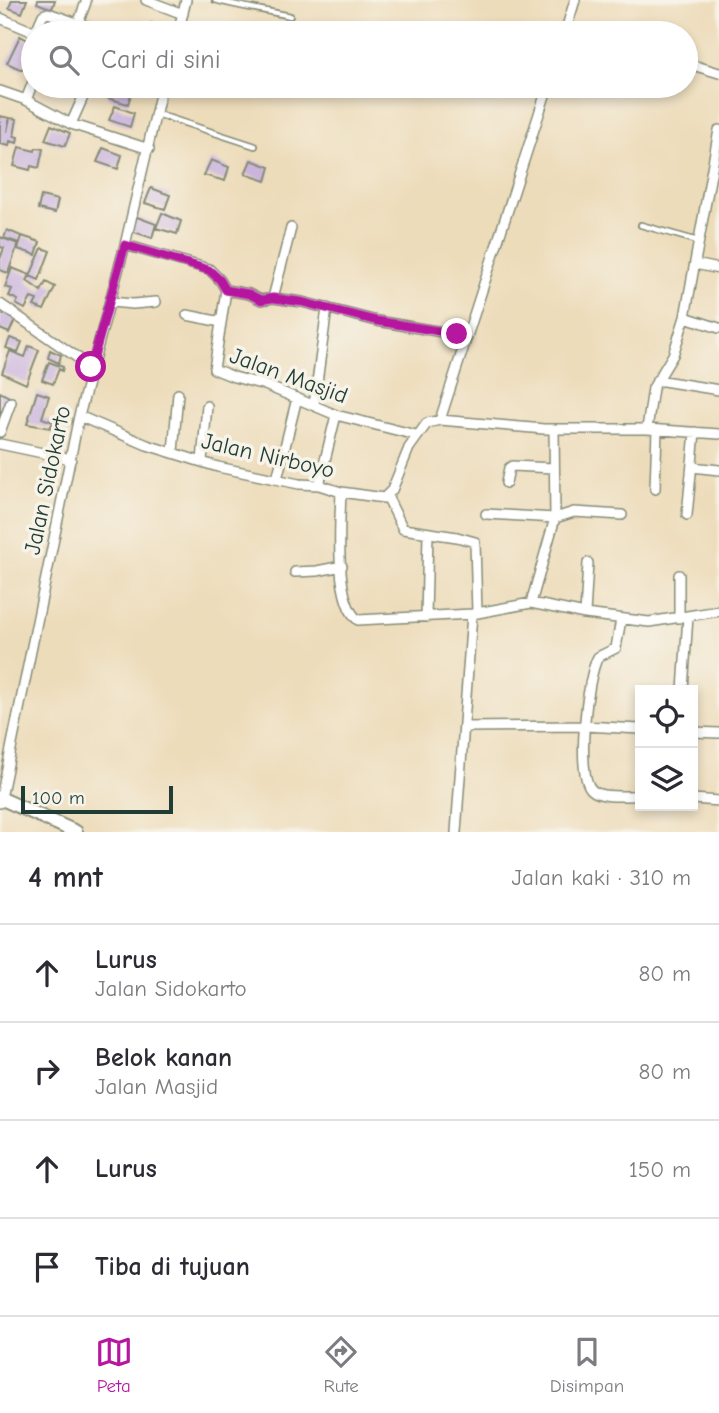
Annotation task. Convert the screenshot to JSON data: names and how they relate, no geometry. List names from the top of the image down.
{
  "streets": {
    "street": ["Jalan Masjid", "Jalan Nirboyo", "Jalan Sidokarto"]
  },
  "crossings": [
    ["Jalan Nirboyo", "Jalan Sidokarto"]
  ],
  "scale_bar": "100 m",
  "page": {
    "search": "Cari di sini",
    "scale": "100 m",
    "heading": ["4 mnt", "Jalan kaki · 310 m"],
    "list": [
      ["Lurus", "Jalan Sidokarto", "80 m"],
      ["Belok kanan", "Jalan Masjid", "80 m"],
      ["Lurus", "150 m"],
      "Tiba di tujuan"
    ],
    "nav": ["Peta", "Rute", "Disimpan"]
  }
}
